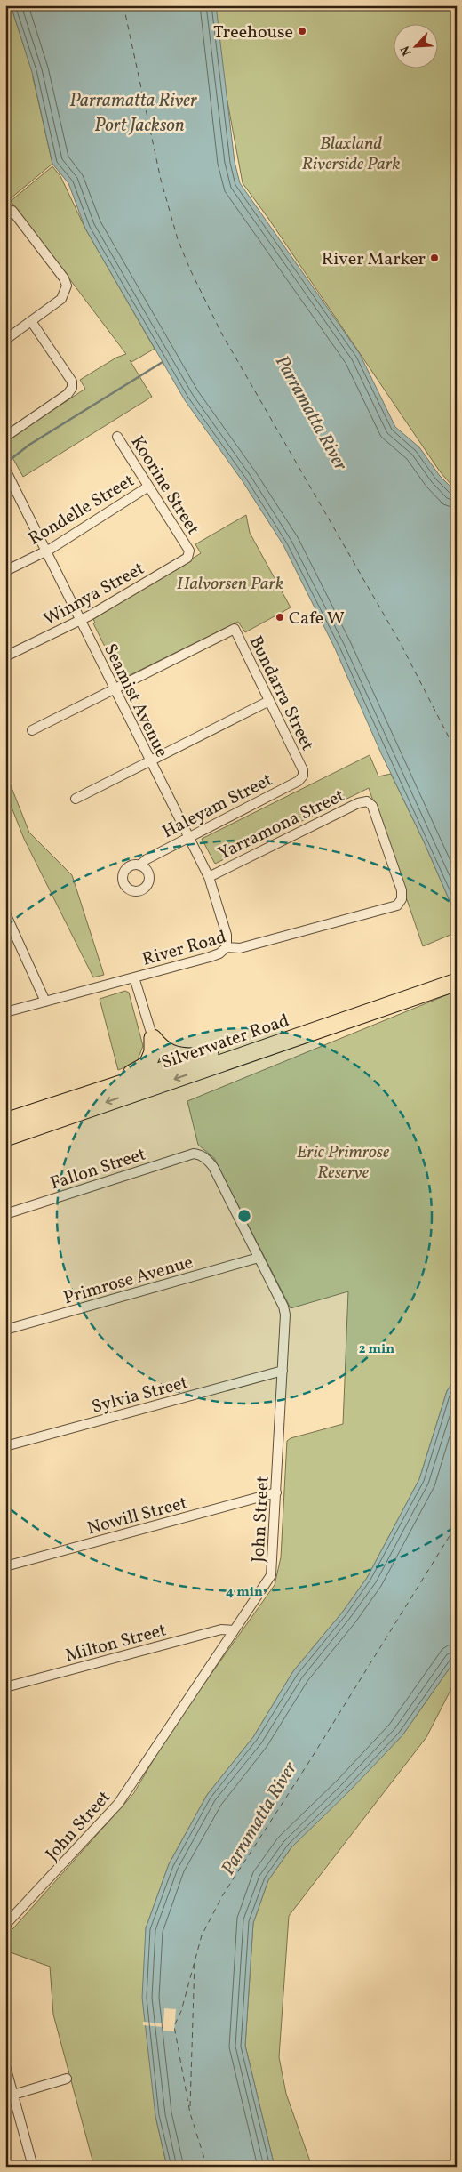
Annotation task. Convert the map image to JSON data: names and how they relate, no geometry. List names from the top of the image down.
{
  "streets": {
    "highway": ["Silverwater Road"],
    "street": [
      "Koorine Street",
      "Rondelle Street",
      "Winnya Street",
      "Bundarra Street",
      "Seamist Avenue",
      "Haleyam Street",
      "Yarramona Street",
      "River Road",
      "Fallon Street",
      "Primrose Avenue",
      "Sylvia Street",
      "Nowill Street",
      "John Street",
      "Milton Street"
    ]
  },
  "crossings": [
    ["Koorine Street", "Rondelle Street"],
    ["Koorine Street", "Winnya Street"],
    ["Rondelle Street", "Seamist Avenue"],
    ["Winnya Street", "Seamist Avenue"],
    ["Bundarra Street", "Seamist Avenue"],
    ["Bundarra Street", "Haleyam Street"],
    ["Seamist Avenue", "Haleyam Street"],
    ["Seamist Avenue", "Yarramona Street"],
    ["Seamist Avenue", "River Road"],
    ["Yarramona Street", "River Road"],
    ["Fallon Street", "John Street"],
    ["Primrose Avenue", "John Street"],
    ["Sylvia Street", "John Street"],
    ["Nowill Street", "John Street"],
    ["John Street", "Milton Street"]
  ],
  "water": ["Parramatta River", "Port Jackson"],
  "parks": ["Blaxland Riverside Park", "Halvorsen Park", "Eric Primrose Reserve"],
  "places": ["Treehouse", "River Marker", "Cafe W"],
  "north": "bottom left",
  "rings": ["2 min", "4 min"]
}
